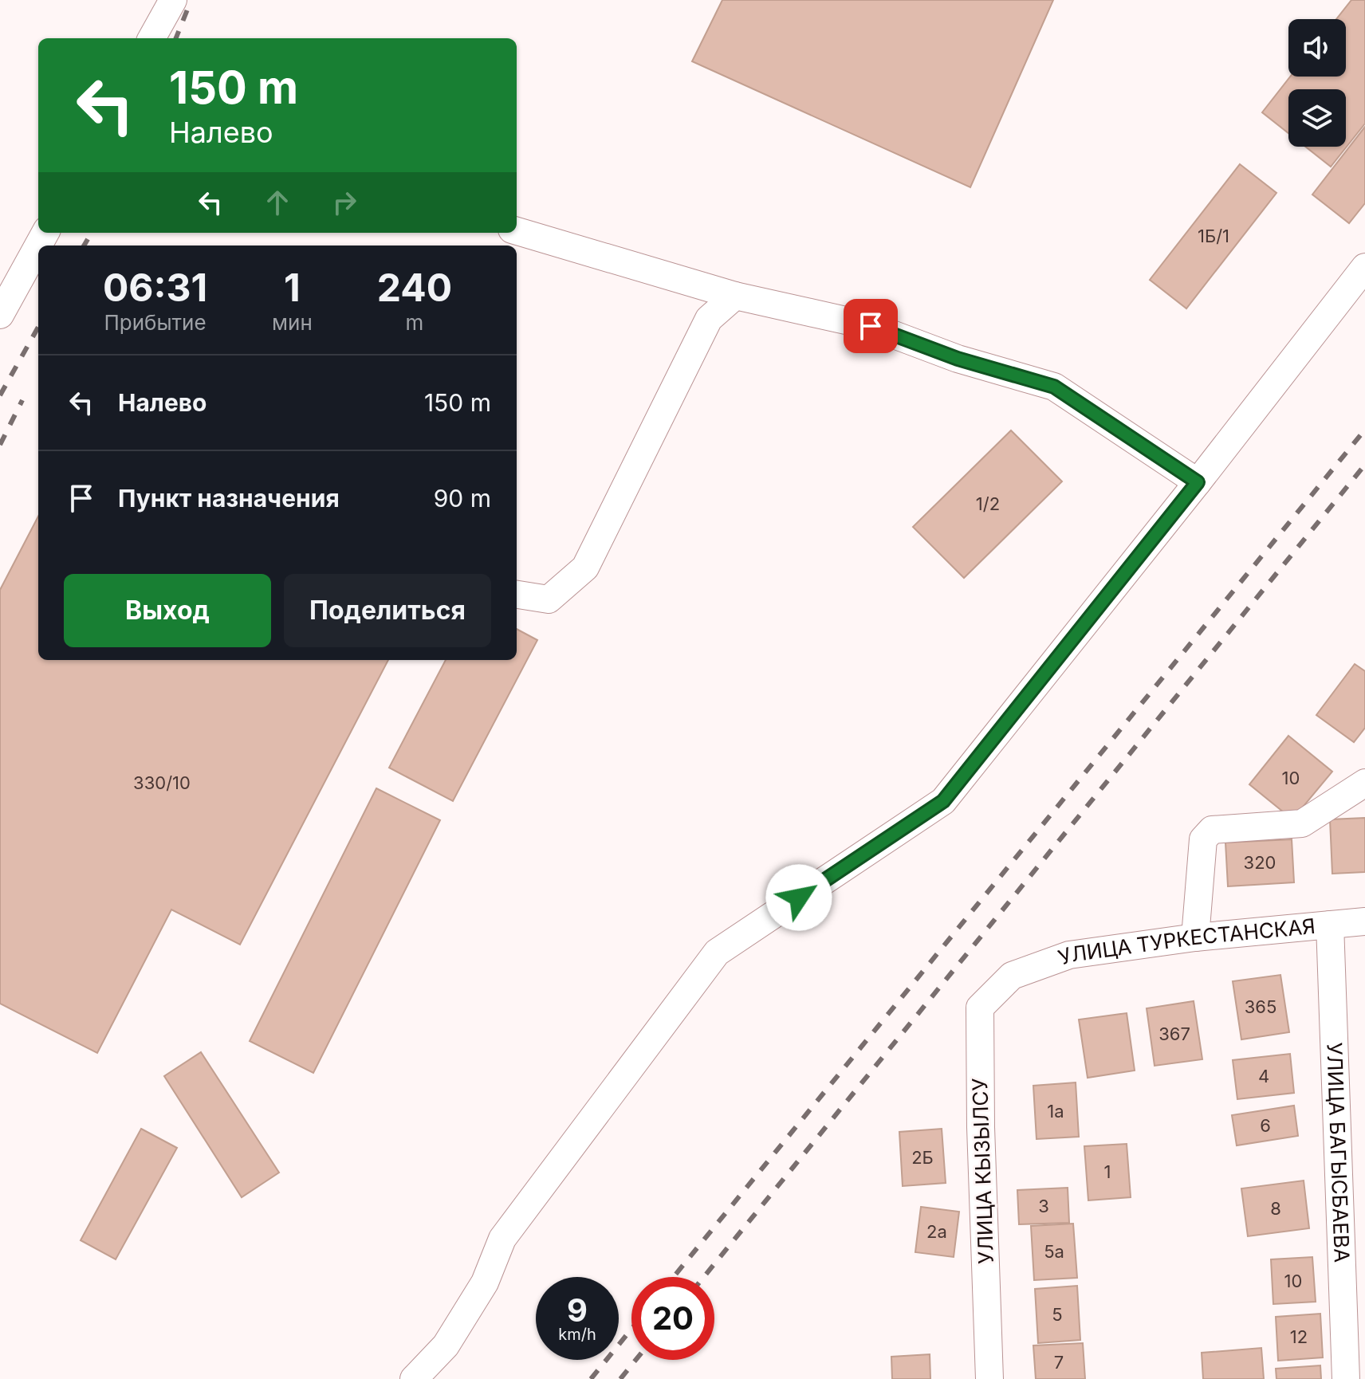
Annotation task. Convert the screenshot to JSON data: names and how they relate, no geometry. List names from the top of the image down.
{
  "streets": {
    "street": ["УЛИЦА ТУРКЕСТАНСКАЯ", "УЛИЦА БАГЫСБАЕВА", "УЛИЦА КЫЗЫЛСУ"]
  },
  "crossings": [
    ["УЛИЦА ТУРКЕСТАНСКАЯ", "УЛИЦА БАГЫСБАЕВА"],
    ["УЛИЦА ТУРКЕСТАНСКАЯ", "УЛИЦА КЫЗЫЛСУ"]
  ],
  "house_numbers": [
    "1Б/1",
    "1/2",
    "10",
    "330/10",
    "320",
    "365",
    "367",
    "4",
    "1а",
    "6",
    "2Б",
    "1",
    "3",
    "8",
    "2а",
    "5а",
    "10",
    "5",
    "12",
    "7"
  ],
  "page": {
    "turn": ["150 m", "Налево"],
    "eta": [
      "06:31",
      "Прибытие",
      "1",
      "мин",
      "240",
      "m"
    ],
    "list": [
      {
        "name": "Налево",
        "value": "150 m"
      },
      {
        "name": "Пункт назначения",
        "value": "90 m"
      }
    ],
    "buttons": ["Выход", "Поделиться"],
    "speed": "9 km/h",
    "limit": "20"
  }
}
